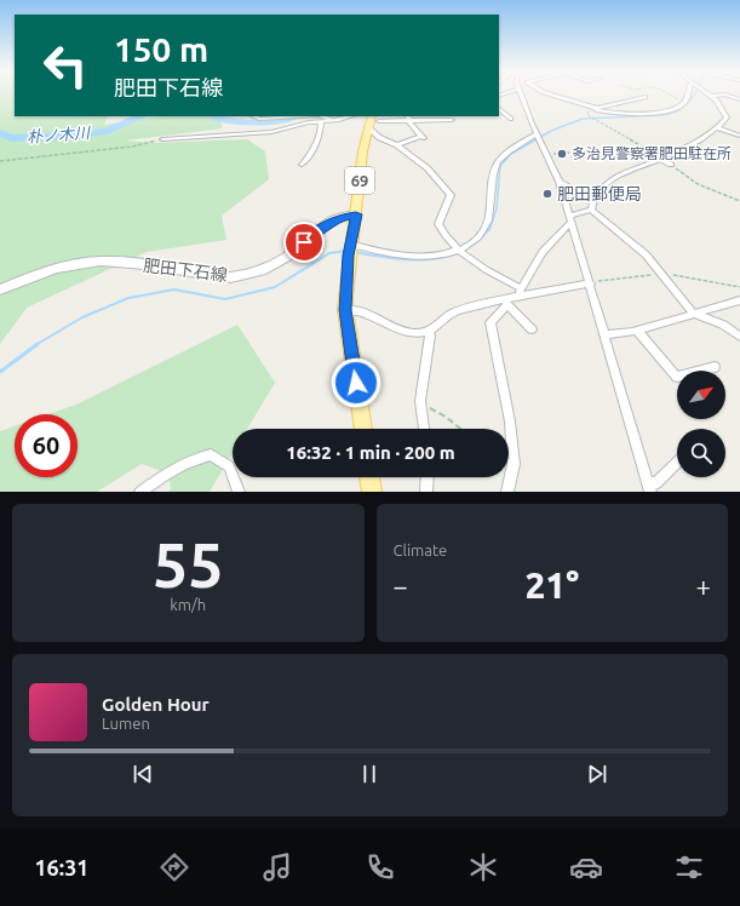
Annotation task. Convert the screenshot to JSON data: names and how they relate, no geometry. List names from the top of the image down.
{
  "streets": {
    "main road": ["69", "肥田下石線"]
  },
  "crossings": [
    ["69", "肥田下石線"]
  ],
  "water": ["朴ノ木川"],
  "places": ["多治見警察署肥田駐在所", "肥田郵便局"],
  "north": "top right",
  "page": {
    "turn": ["150 m", "肥田下石線"],
    "limit": "60",
    "trip": "16:32 · 1 min · 200 m",
    "tile": [
      ["55", "km/h"],
      "Climate"
    ],
    "heat": ["−", "21°", "+"],
    "song": ["Golden Hour", "Lumen"],
    "tabs": "16:31"
  }
}
